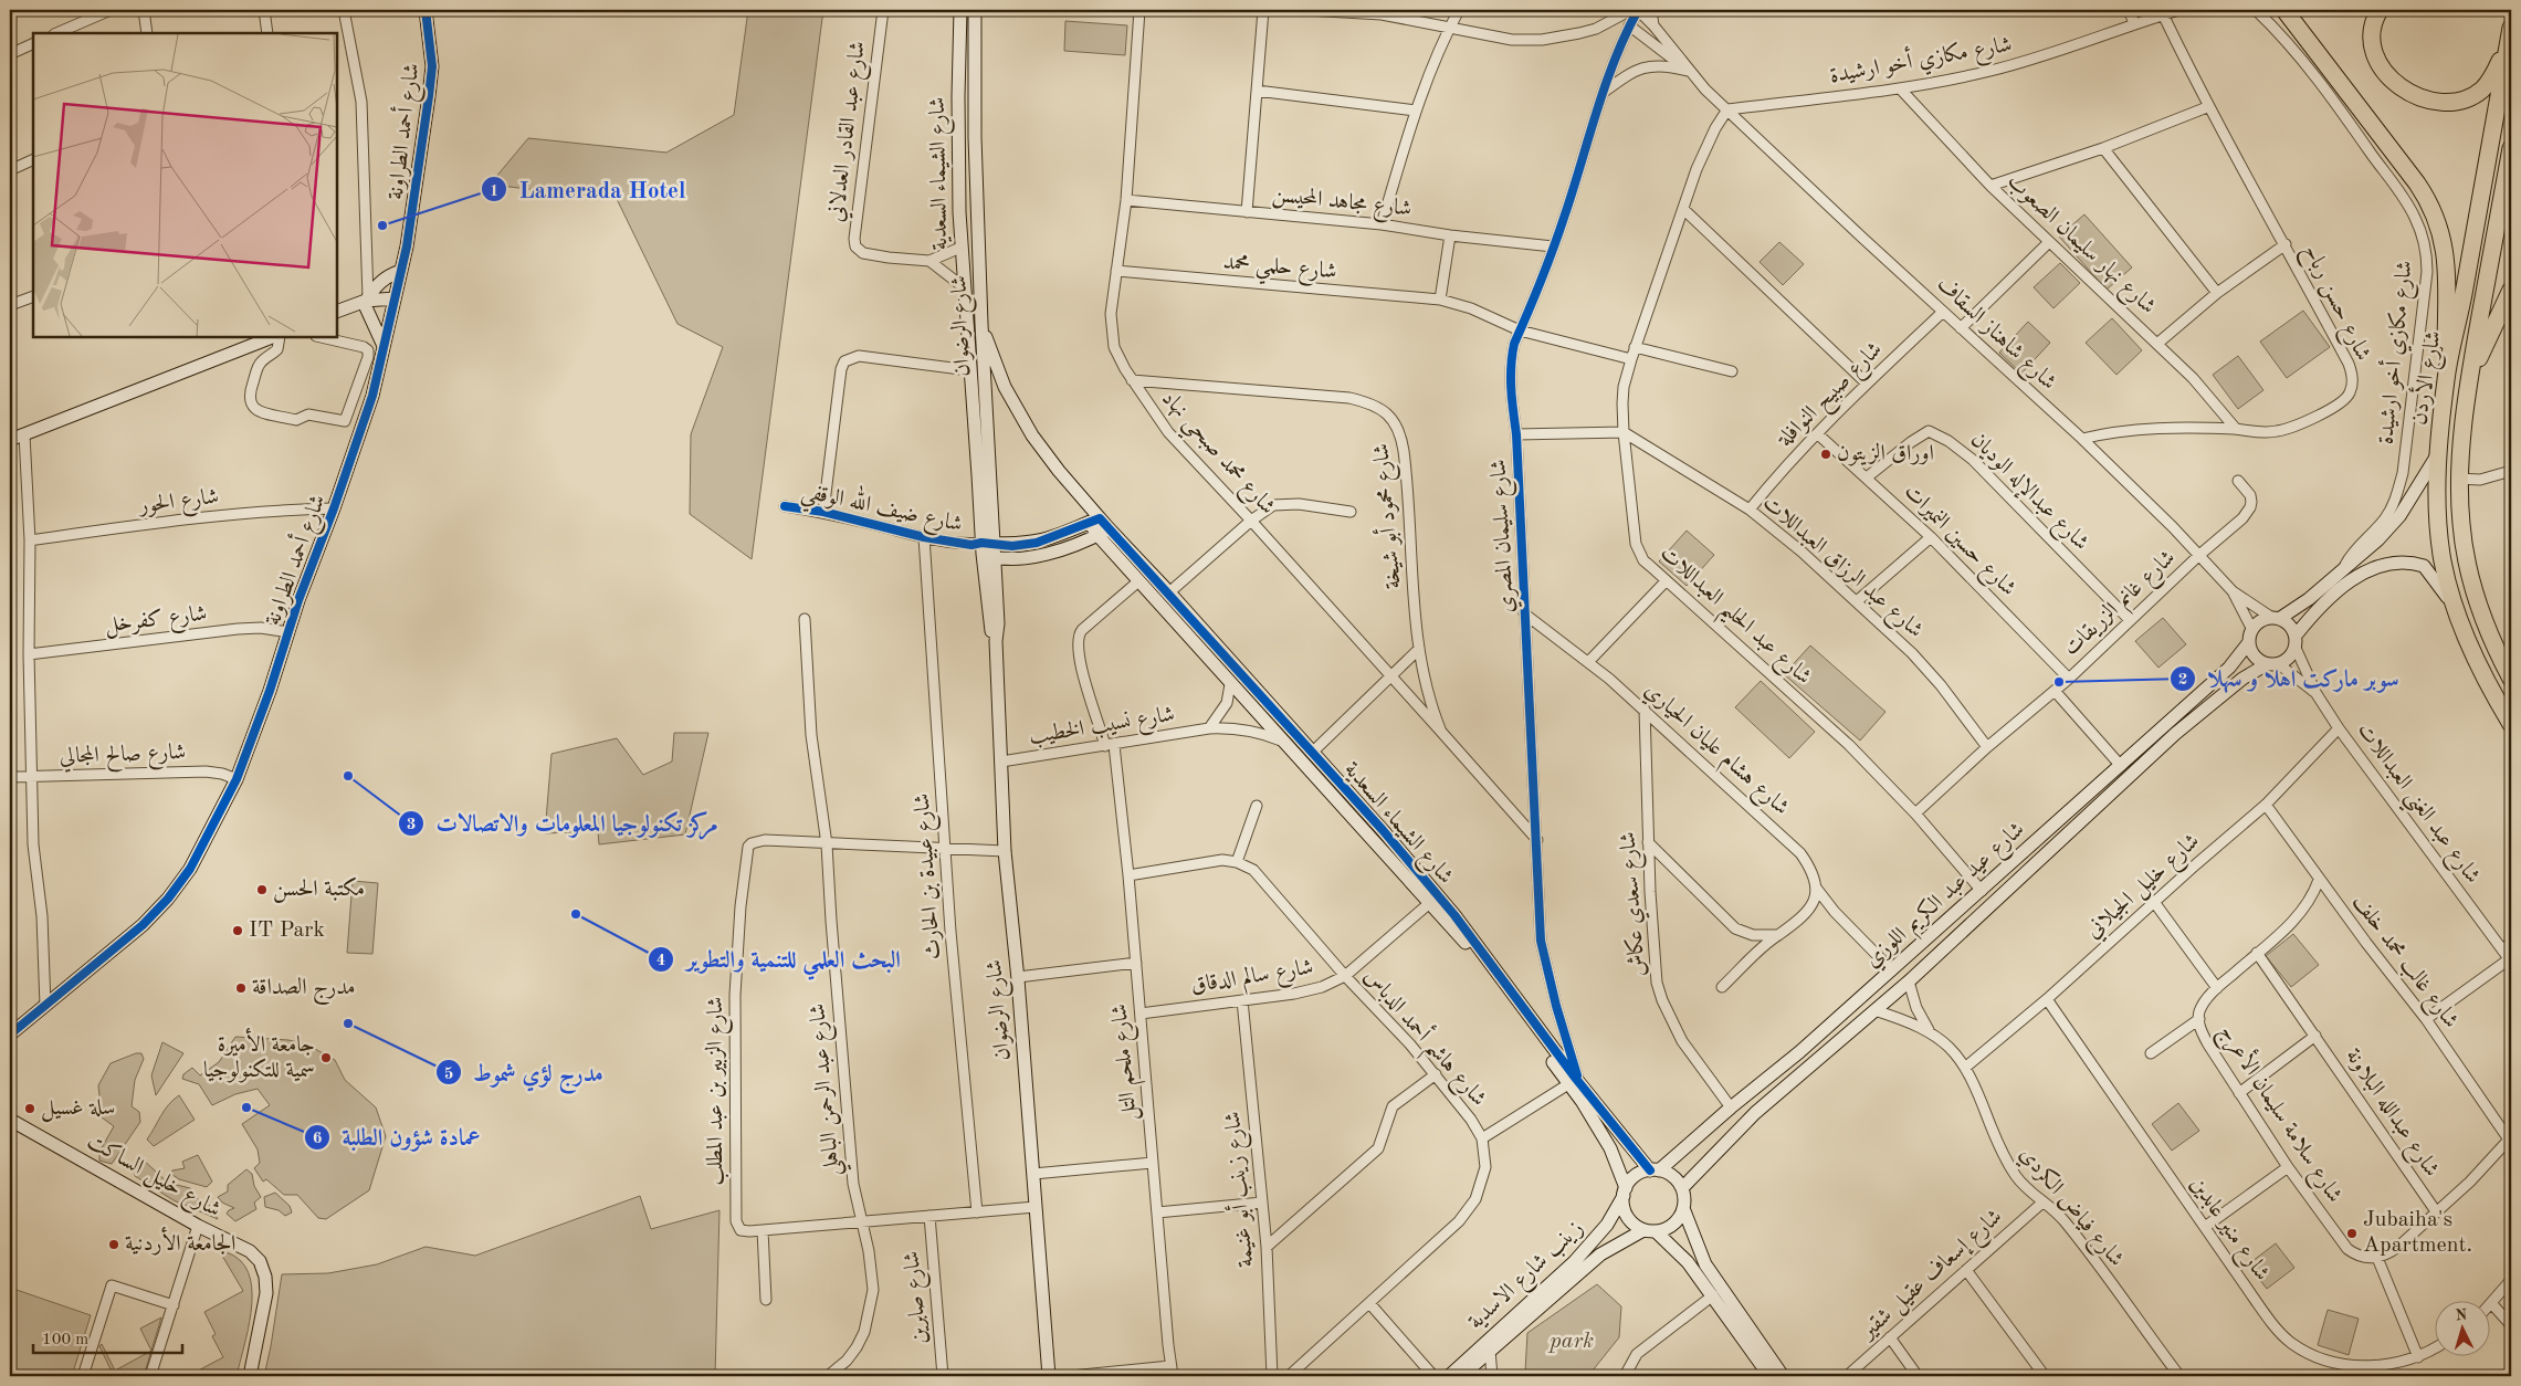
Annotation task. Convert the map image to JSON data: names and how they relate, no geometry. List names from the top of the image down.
{
  "streets": {
    "highway": ["شارع الأردن"],
    "street": [
      "شارع مكازي أخو ارشيدة",
      "شارع أحمد الطراونة",
      "شارع عبد القادر العدلاني",
      "شارع الشيماء السعدية",
      "شارع مجاهد المحيسن",
      "شارع نهار سليمان الصعوب",
      "شارع حلمي محمد",
      "شارع حسن رباح",
      "شارع الرضوان",
      "شارع شاهناز السقاف",
      "شارع صبيح النوافلة",
      "شارع محمد صبحي نهاد",
      "شارع عبدالإله الوديان",
      "شارع الحور",
      "شارع ضيف الله الوقفي",
      "شارع محمود أبو شيخة",
      "شارع سليمان المصري",
      "شارع حسين النميرات",
      "شارع عبد الرزاق العبداللات",
      "شارع غانم الزريقات",
      "شارع عبد الحليم العبداللات",
      "شارع كفرخل",
      "شارع نسيب الخطيب",
      "شارع هشام عليان الحياري",
      "شارع صالح المجالي",
      "شارع عبد الغني العبداللات",
      "شارع عبيدة بن الحارث",
      "شارع خليل الجيلاني",
      "شارع عيد عبد الكريم اللوزي",
      "شارع سعدي عكاش",
      "شارع غالب محمد خلف",
      "شارع سالم الدقاق",
      "شارع هاشم أحمد الدباس",
      "شارع ملحم التل",
      "شارع عبد الرحمن الباهلي",
      "شارع الزبير بن عبد المطلب",
      "شارع عبدالله البلاونة",
      "شارع سلامة سليمان الأعرج",
      "شارع خليل الساكت",
      "شارع زينب أبو غنيمة",
      "شارع فياض الكردي",
      "شارع منير عابدين",
      "شارع إسعاف عقيل شقير",
      "زينب شارع الاسدية",
      "شارع صابرين"
    ]
  },
  "crossings": [
    ["شارع مكازي أخو ارشيدة", "شارع نهار سليمان الصعوب"],
    ["شارع مكازي أخو ارشيدة", "شارع حسن رباح"],
    ["شارع مكازي أخو ارشيدة", "شارع شاهناز السقاف"],
    ["شارع مكازي أخو ارشيدة", "شارع عبد الحليم العبداللات"],
    ["شارع أحمد الطراونة", "شارع الحور"],
    ["شارع أحمد الطراونة", "شارع كفرخل"],
    ["شارع أحمد الطراونة", "شارع صالح المجالي"],
    ["شارع عبد القادر العدلاني", "شارع الشيماء السعدية"],
    ["شارع الشيماء السعدية", "شارع الرضوان"],
    ["شارع الشيماء السعدية", "شارع ضيف الله الوقفي"],
    ["شارع الشيماء السعدية", "شارع سليمان المصري"],
    ["شارع الشيماء السعدية", "شارع نسيب الخطيب"],
    ["شارع الشيماء السعدية", "شارع عيد عبد الكريم اللوزي"],
    ["شارع الشيماء السعدية", "شارع سالم الدقاق"],
    ["شارع الشيماء السعدية", "شارع ملحم التل"],
    ["شارع الشيماء السعدية", "زينب شارع الاسدية"],
    ["شارع مجاهد المحيسن", "شارع محمد صبحي نهاد"],
    ["شارع مجاهد المحيسن", "شارع سليمان المصري"],
    ["شارع نهار سليمان الصعوب", "شارع حسن رباح"],
    ["شارع حلمي محمد", "شارع محمد صبحي نهاد"],
    ["شارع حلمي محمد", "شارع سليمان المصري"],
    ["شارع حلمي محمد", "شارع عبد الحليم العبداللات"],
    ["شارع حسن رباح", "شارع شاهناز السقاف"],
    ["شارع الرضوان", "شارع ضيف الله الوقفي"],
    ["شارع الرضوان", "شارع نسيب الخطيب"],
    ["شارع الرضوان", "شارع الزبير بن عبد المطلب"],
    ["شارع شاهناز السقاف", "شارع صبيح النوافلة"],
    ["شارع شاهناز السقاف", "شارع غانم الزريقات"],
    ["شارع شاهناز السقاف", "شارع عبد الحليم العبداللات"],
    ["شارع شاهناز السقاف", "شارع عبد الغني العبداللات"],
    ["شارع شاهناز السقاف", "شارع عيد عبد الكريم اللوزي"],
    ["شارع صبيح النوافلة", "شارع حسين النميرات"],
    ["شارع صبيح النوافلة", "شارع عبد الرزاق العبداللات"],
    ["شارع محمد صبحي نهاد", "شارع محمود أبو شيخة"],
    ["شارع عبدالإله الوديان", "شارع حسين النميرات"],
    ["شارع عبدالإله الوديان", "شارع غانم الزريقات"],
    ["شارع ضيف الله الوقفي", "شارع عبيدة بن الحارث"],
    ["شارع محمود أبو شيخة", "شارع سليمان المصري"],
    ["شارع سليمان المصري", "شارع هشام عليان الحياري"],
    ["شارع حسين النميرات", "شارع غانم الزريقات"],
    ["شارع عبد الرزاق العبداللات", "شارع غانم الزريقات"],
    ["شارع عبد الرزاق العبداللات", "شارع عبد الحليم العبداللات"],
    ["شارع غانم الزريقات", "شارع عبد الحليم العبداللات"],
    ["شارع عبد الحليم العبداللات", "شارع عيد عبد الكريم اللوزي"],
    ["شارع نسيب الخطيب", "شارع ملحم التل"],
    ["شارع هشام عليان الحياري", "شارع عيد عبد الكريم اللوزي"],
    ["شارع هشام عليان الحياري", "شارع سعدي عكاش"],
    ["شارع عبد الغني العبداللات", "شارع خليل الجيلاني"],
    ["شارع عبد الغني العبداللات", "شارع عيد عبد الكريم اللوزي"],
    ["شارع عبيدة بن الحارث", "شارع الزبير بن عبد المطلب"],
    ["شارع خليل الجيلاني", "شارع غالب محمد خلف"],
    ["شارع خليل الجيلاني", "شارع فياض الكردي"],
    ["شارع خليل الجيلاني", "شارع منير عابدين"],
    ["شارع عيد عبد الكريم اللوزي", "شارع سعدي عكاش"],
    ["شارع عيد عبد الكريم اللوزي", "شارع فياض الكردي"],
    ["شارع عيد عبد الكريم اللوزي", "زينب شارع الاسدية"],
    ["شارع غالب محمد خلف", "شارع سلامة سليمان الأعرج"],
    ["شارع سالم الدقاق", "شارع هاشم أحمد الدباس"],
    ["شارع سالم الدقاق", "شارع ملحم التل"],
    ["شارع سالم الدقاق", "شارع زينب أبو غنيمة"],
    ["شارع هاشم أحمد الدباس", "شارع ملحم التل"],
    ["شارع عبد الرحمن الباهلي", "شارع الزبير بن عبد المطلب"],
    ["شارع الزبير بن عبد المطلب", "شارع صابرين"],
    ["شارع عبدالله البلاونة", "شارع سلامة سليمان الأعرج"],
    ["شارع فياض الكردي", "شارع إسعاف عقيل شقير"]
  ],
  "parks": ["park"],
  "places": [
    "Lamerada Hotel",
    "اوراق الزيتون",
    "سوبر ماركت اهلا و سهلا",
    "مركز تكنولوجيا المعلومات والاتصالات",
    "مكتبة الحسن",
    "البحث العلمي للتنمية والتطوير",
    "IT Park",
    "مدرج الصداقة",
    "مدرج لؤي شموط",
    "جامعة الأميرة سمية للتكنولوجيا",
    "عمادة شؤون الطلبة",
    "سلة غسيل",
    "Jubaiha's Apartment.",
    "الجامعة الأردنية"
  ],
  "scale_bar": "100 m",
  "north": "top"
}
